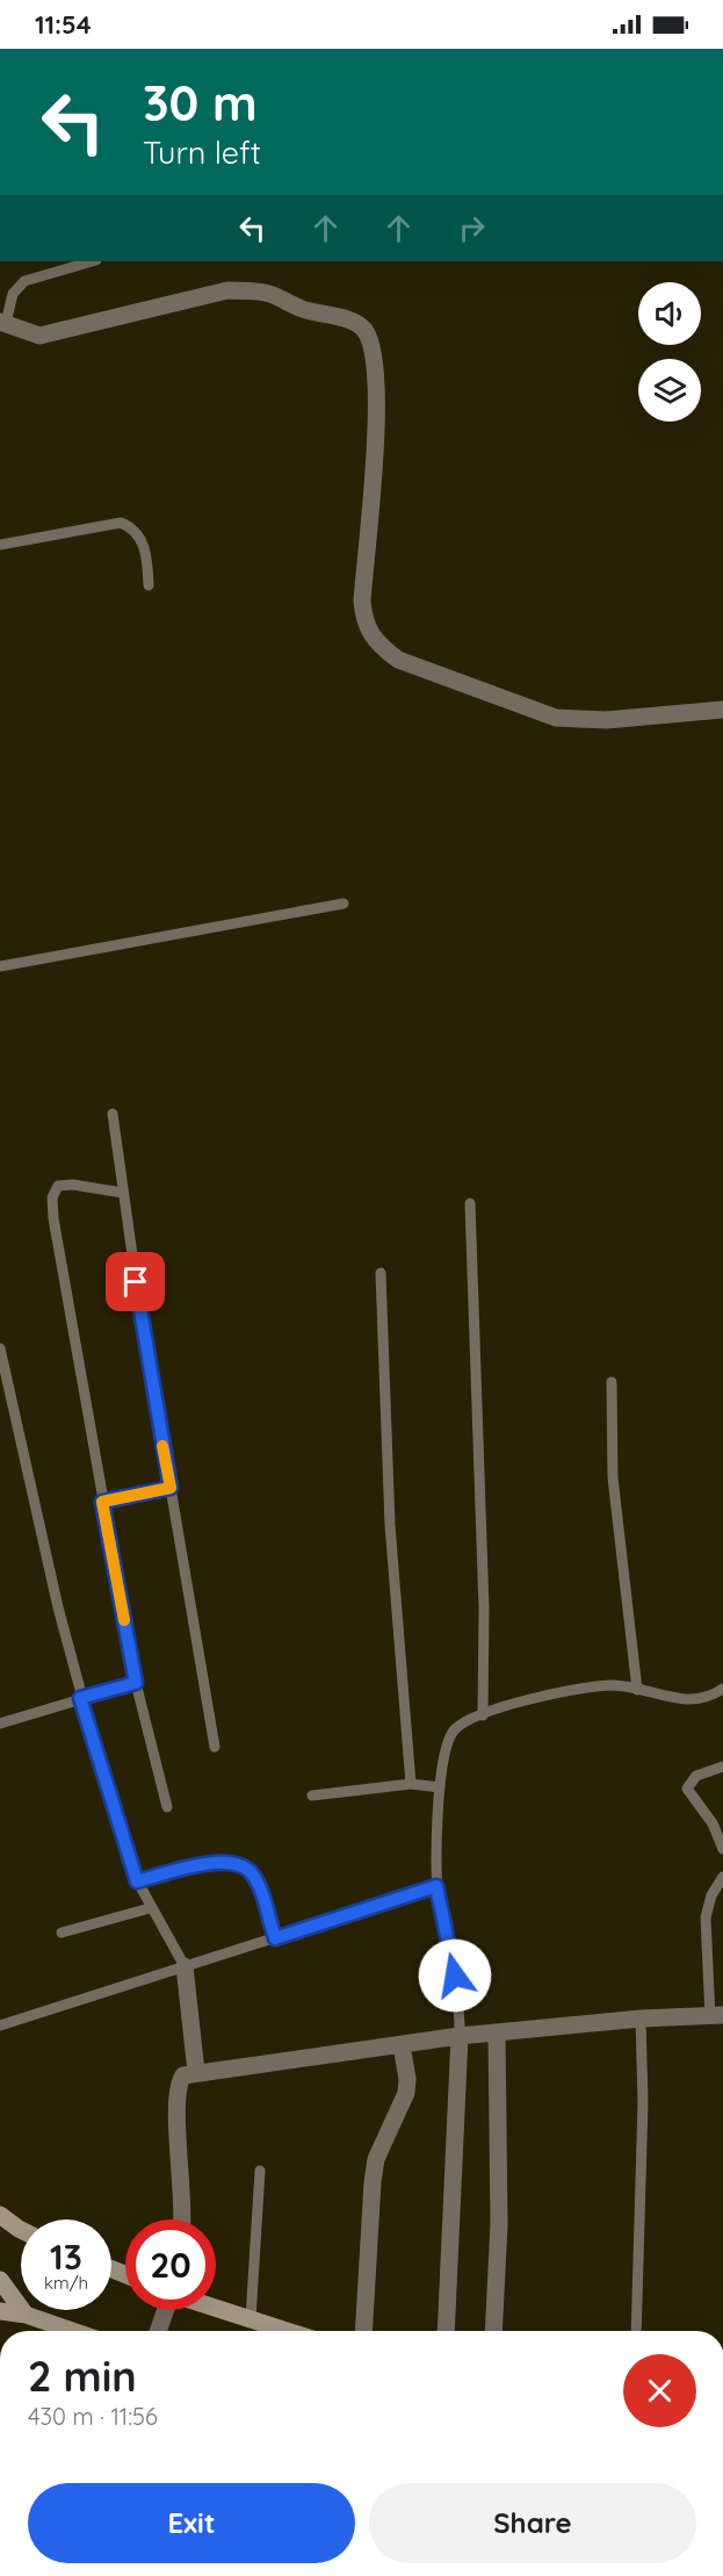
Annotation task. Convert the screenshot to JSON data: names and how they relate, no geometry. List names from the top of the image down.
{
  "page": {
    "status": "11:54",
    "turn": ["30 m", "Turn left"],
    "speed": "13 km/h",
    "limit": "20",
    "heading": ["2 min", "430 m · 11:56"],
    "buttons": ["Exit", "Share"]
  }
}
